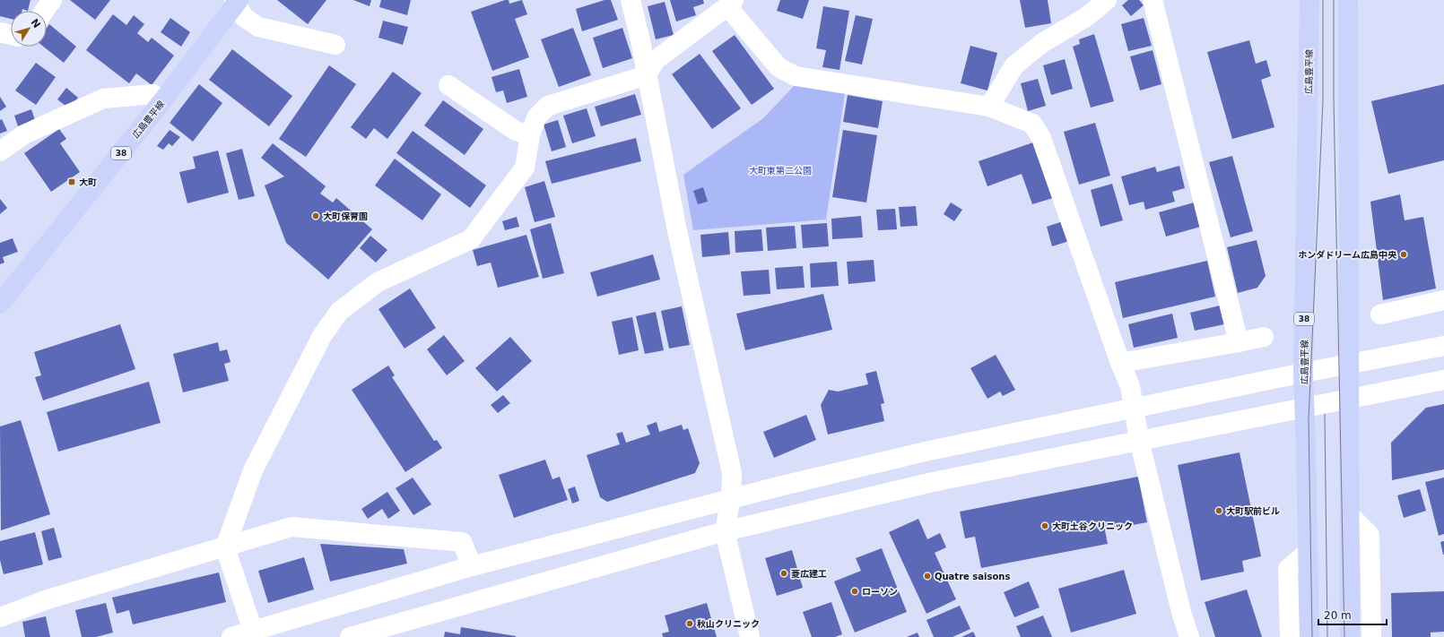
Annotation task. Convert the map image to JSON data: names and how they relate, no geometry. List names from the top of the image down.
{
  "streets": {
    "main road": ["広島豊平線", "38"]
  },
  "parks": ["大町東第二公園"],
  "places": {
    "transit": ["大町"],
    "other": [
      "大町保育園",
      "ホンダドリーム広島中央",
      "大町駅前ビル",
      "大町土谷クリニック",
      "菱広建工",
      "Quatre saisons",
      "ローソン",
      "秋山クリニック"
    ]
  },
  "scale_bar": "20 m",
  "north": "top right"
}
